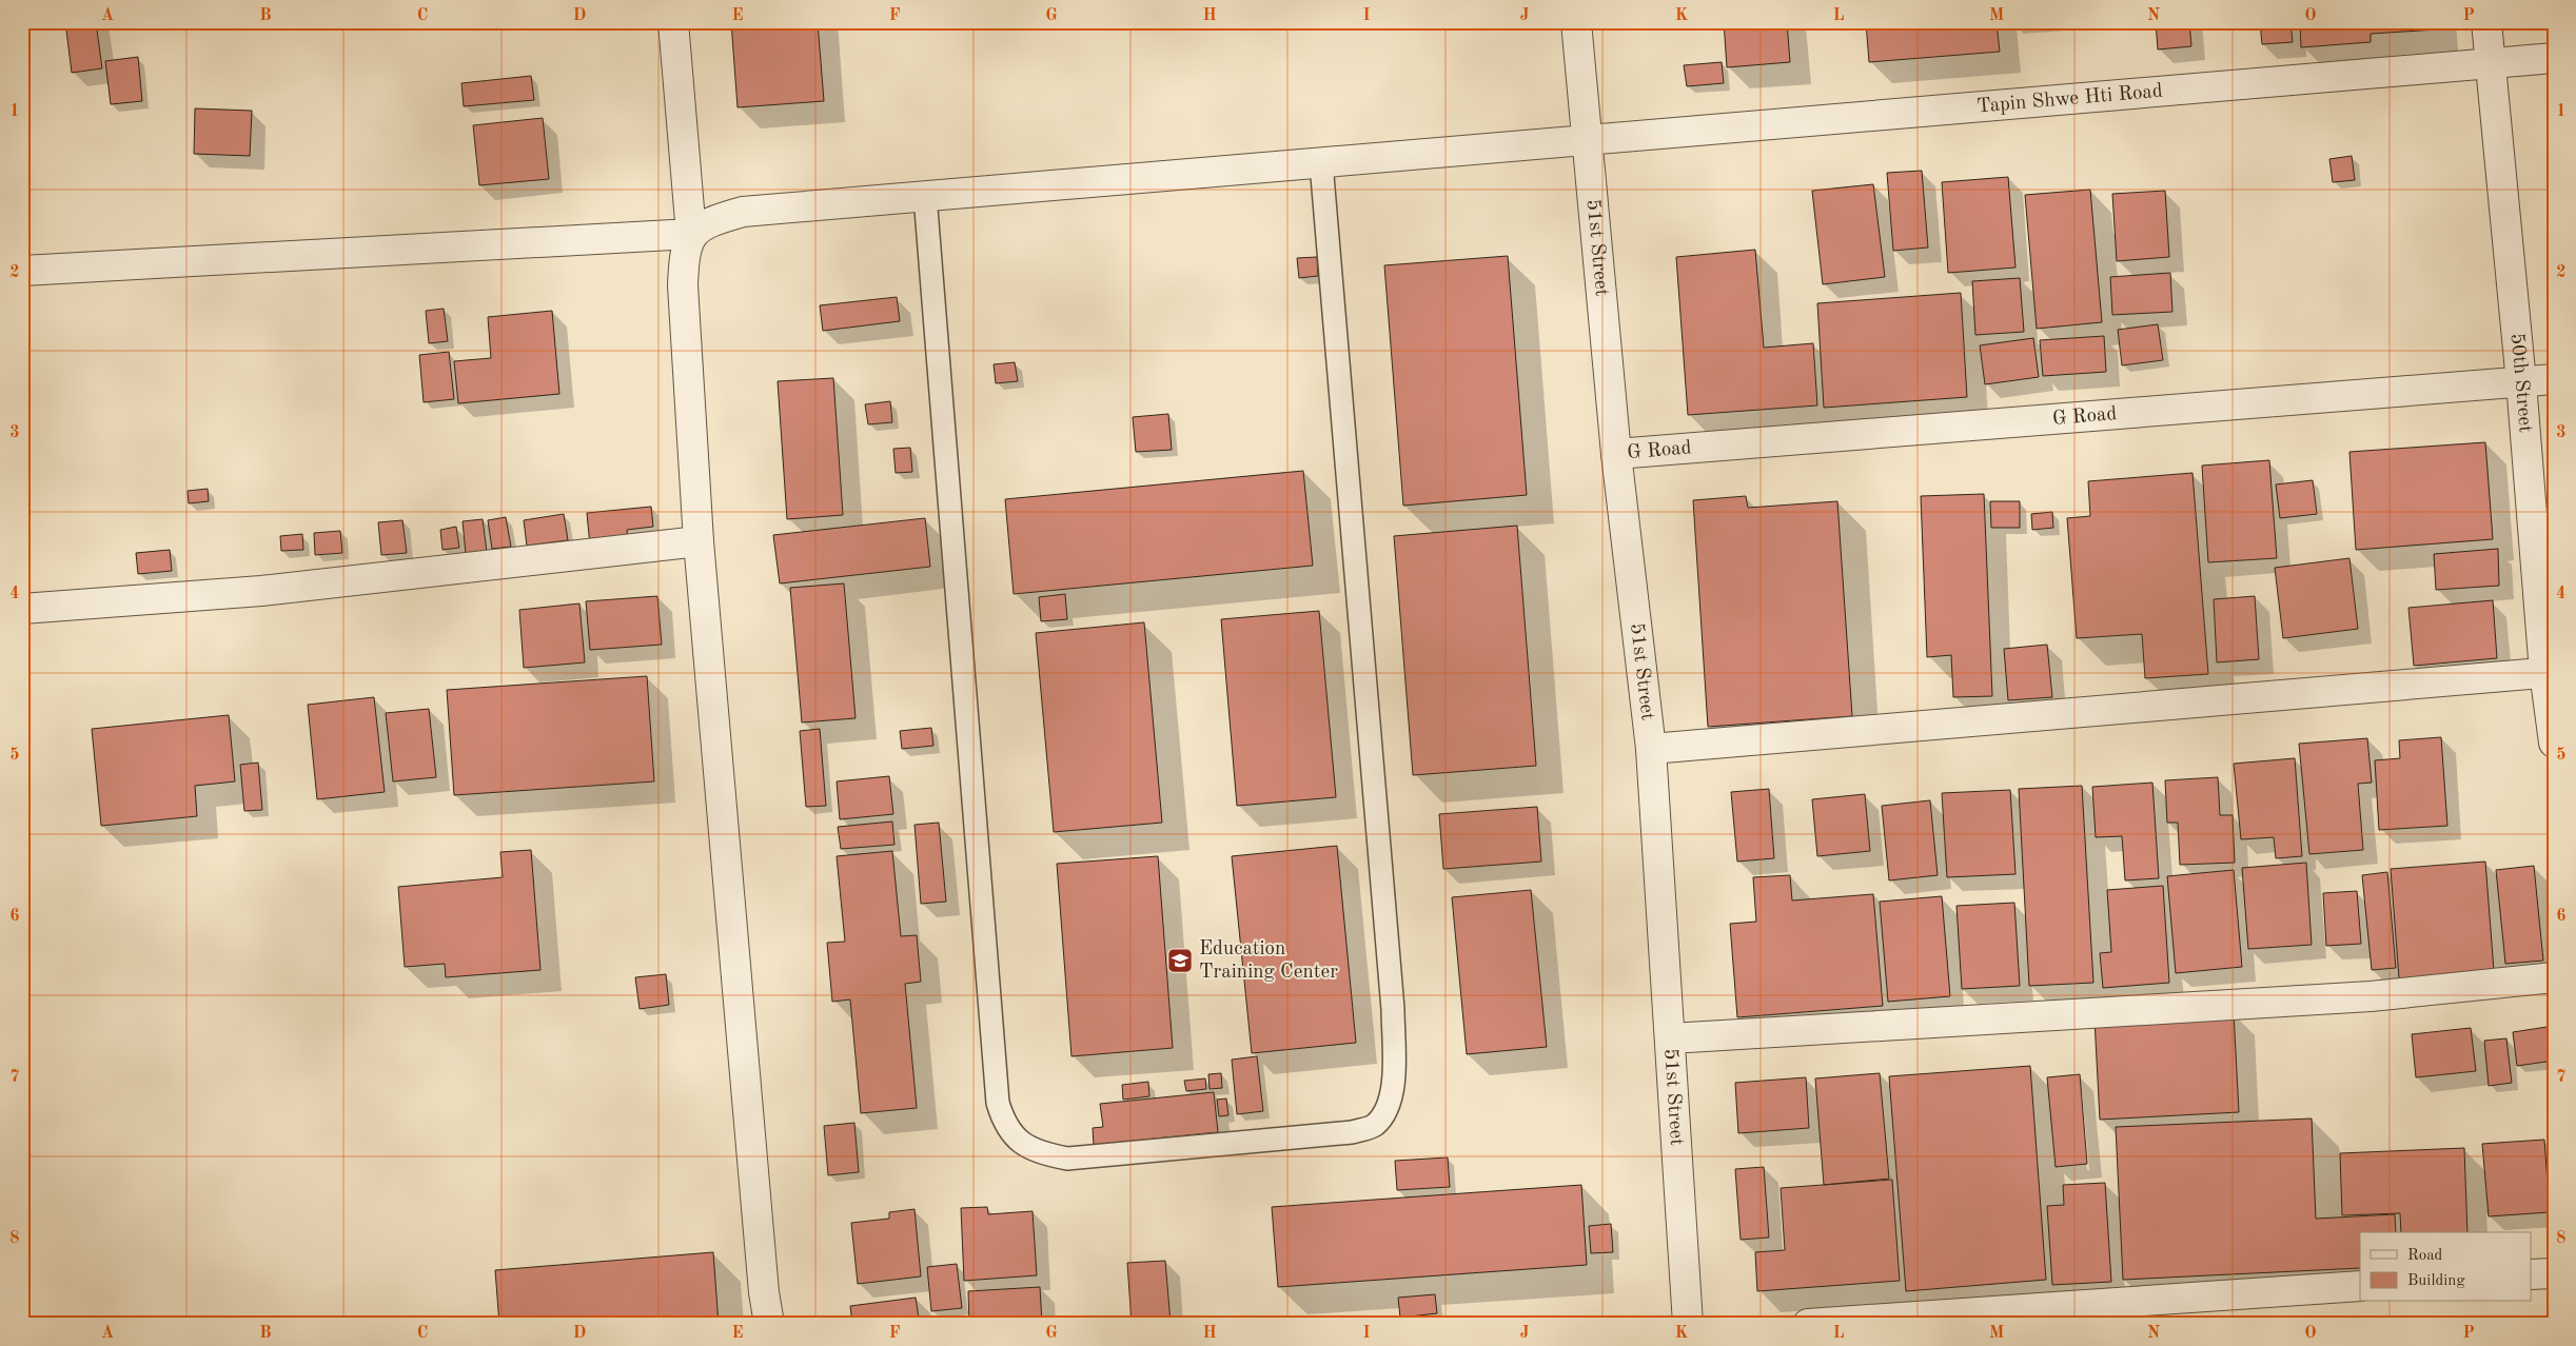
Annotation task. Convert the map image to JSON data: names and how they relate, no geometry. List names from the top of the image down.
{
  "streets": {
    "street": [
      "Tapin Shwe Hti Road",
      "51st Street",
      "50th Street",
      "G Road"
    ]
  },
  "crossings": [
    ["Tapin Shwe Hti Road", "51st Street"],
    ["Tapin Shwe Hti Road", "50th Street"],
    ["51st Street", "G Road"],
    ["50th Street", "G Road"]
  ],
  "places": {
    "school or university": ["Education Training Center"]
  },
  "legend": ["Road", "Building"],
  "grid": {
    "columns": [
      "A",
      "B",
      "C",
      "D",
      "E",
      "F",
      "G",
      "H",
      "I",
      "J",
      "K",
      "L",
      "M",
      "N",
      "O",
      "P"
    ],
    "rows": [
      "1",
      "2",
      "3",
      "4",
      "5",
      "6",
      "7",
      "8"
    ]
  }
}
